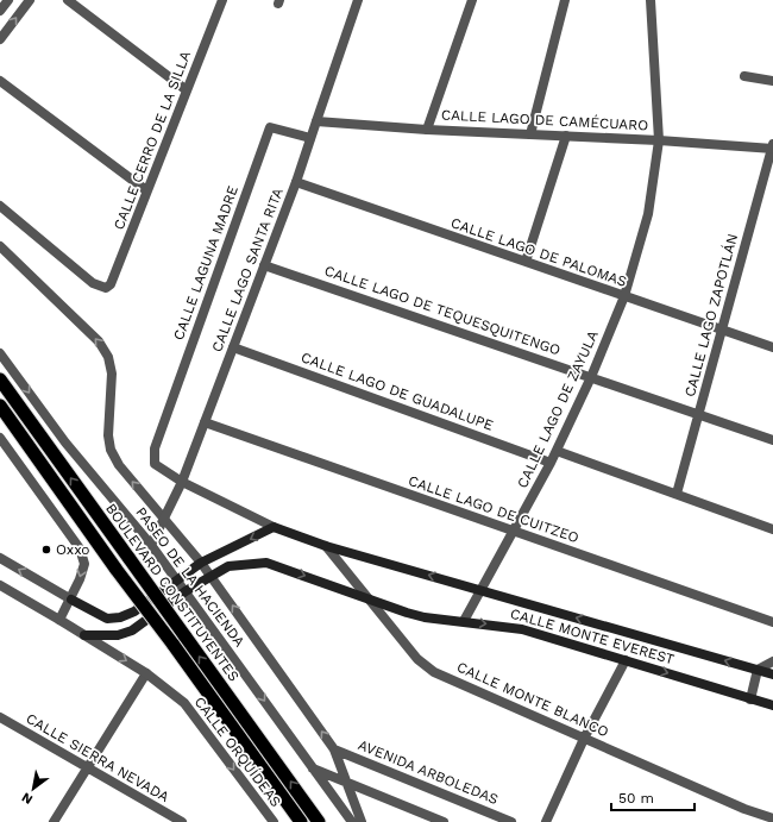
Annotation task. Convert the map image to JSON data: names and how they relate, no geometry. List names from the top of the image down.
{
  "streets": {
    "highway": ["BOULEVARD CONSTITUYENTES"],
    "main road": ["CALLE MONTE EVEREST"],
    "street": [
      "CALLE LAGO DE CAMÉCUARO",
      "CALLE CERRO DE LA SILLA",
      "CALLE LAGO DE PALOMAS",
      "CALLE LAGUNA MADRE",
      "CALLE LAGO SANTA RITA",
      "CALLE LAGO DE TEQUESQUITENGO",
      "CALLE LAGO ZAPOTLÁN",
      "CALLE LAGO DE GUADALUPE",
      "CALLE LAGO DE ZAYULA",
      "CALLE LAGO DE CUITZEO",
      "PASEO DE LA HACIENDA",
      "CALLE MONTE BLANCO",
      "CALLE ORQUÍDEAS",
      "CALLE SIERRA NEVADA",
      "AVENIDA ARBOLEDAS"
    ]
  },
  "crossings": [
    ["CALLE LAGO DE CAMÉCUARO", "CALLE LAGO SANTA RITA"],
    ["CALLE LAGO DE CAMÉCUARO", "CALLE LAGO ZAPOTLÁN"],
    ["CALLE LAGO DE CAMÉCUARO", "CALLE LAGO DE ZAYULA"],
    ["CALLE LAGO DE PALOMAS", "CALLE LAGO SANTA RITA"],
    ["CALLE LAGO DE PALOMAS", "CALLE LAGO ZAPOTLÁN"],
    ["CALLE LAGO DE PALOMAS", "CALLE LAGO DE ZAYULA"],
    ["CALLE LAGUNA MADRE", "CALLE LAGO SANTA RITA"],
    ["CALLE LAGUNA MADRE", "CALLE MONTE EVEREST"],
    ["CALLE LAGO SANTA RITA", "CALLE LAGO DE TEQUESQUITENGO"],
    ["CALLE LAGO SANTA RITA", "CALLE LAGO DE GUADALUPE"],
    ["CALLE LAGO SANTA RITA", "CALLE LAGO DE CUITZEO"],
    ["CALLE LAGO SANTA RITA", "PASEO DE LA HACIENDA"],
    ["CALLE LAGO SANTA RITA", "CALLE MONTE EVEREST"],
    ["CALLE LAGO DE TEQUESQUITENGO", "CALLE LAGO ZAPOTLÁN"],
    ["CALLE LAGO DE TEQUESQUITENGO", "CALLE LAGO DE ZAYULA"],
    ["CALLE LAGO DE GUADALUPE", "CALLE LAGO DE ZAYULA"],
    ["CALLE LAGO DE ZAYULA", "CALLE LAGO DE CUITZEO"],
    ["CALLE LAGO DE ZAYULA", "CALLE MONTE EVEREST"],
    ["PASEO DE LA HACIENDA", "CALLE MONTE EVEREST"],
    ["CALLE MONTE EVEREST", "CALLE MONTE BLANCO"],
    ["CALLE MONTE EVEREST", "CALLE ORQUÍDEAS"]
  ],
  "one_way": ["CALLE ORQUÍDEAS"],
  "places": ["Oxxo"],
  "scale_bar": "50 m",
  "north": "bottom left"
}
